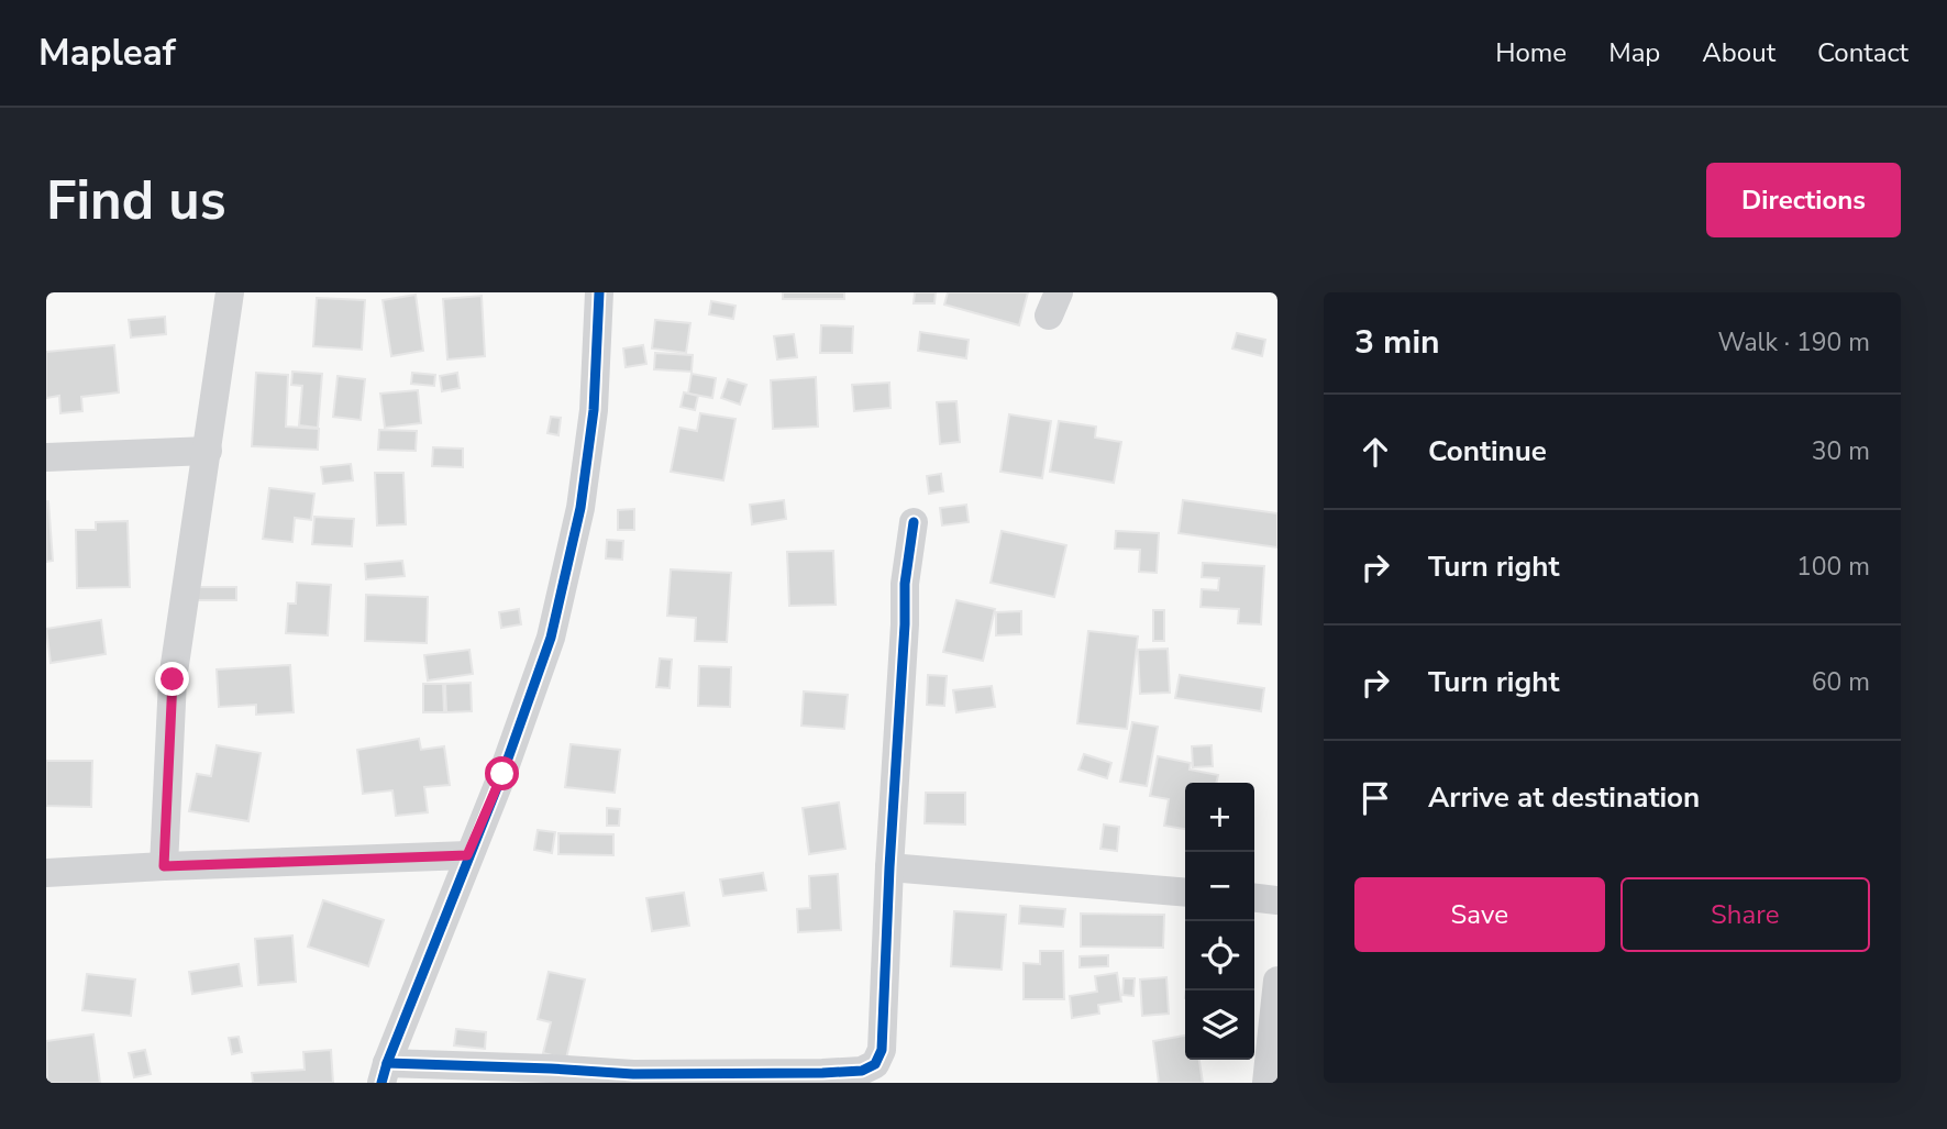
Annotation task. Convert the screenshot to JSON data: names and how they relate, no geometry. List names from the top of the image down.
{
  "page": {
    "header": "Mapleaf",
    "nav": [
      "Home",
      "Map",
      "About",
      "Contact"
    ],
    "buttons": [
      "Directions",
      ["Save", "Share"]
    ],
    "title": "Find us",
    "heading": ["3 min", "Walk · 190 m"],
    "list": [
      ["Continue", "30 m"],
      ["Turn right", "100 m"],
      ["Turn right", "60 m"],
      "Arrive at destination"
    ],
    "map_buttons": ["+", "−"]
  }
}
